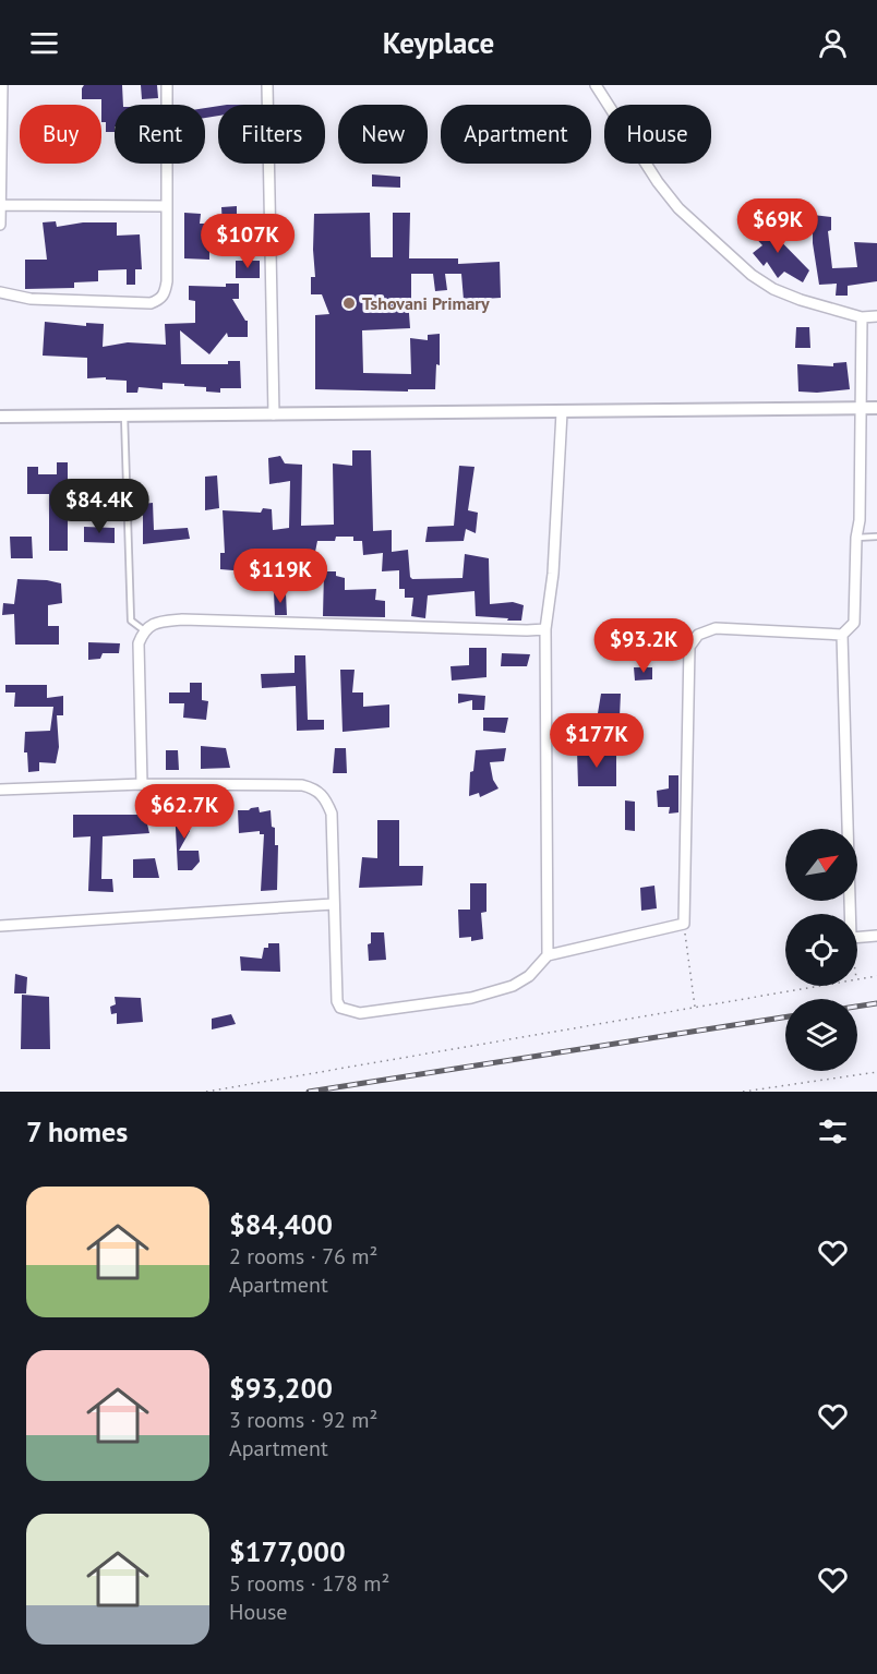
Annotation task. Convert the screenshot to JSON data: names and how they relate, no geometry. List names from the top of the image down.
{
  "places": ["Tshovani Primary"],
  "north": "top right",
  "page": {
    "header": "Keyplace",
    "chip": [
      "Buy",
      "Rent",
      "Filters",
      "New",
      "Apartment",
      "House"
    ],
    "price": [
      "$69K",
      "$107K",
      "$84.4K",
      "$119K",
      "$93.2K",
      "$177K",
      "$62.7K"
    ],
    "heading": "7 homes",
    "list": [
      {
        "name": "$84,400",
        "note": "2 rooms · 76 m² · Apartment"
      },
      {
        "name": "$93,200",
        "note": "3 rooms · 92 m² · Apartment"
      },
      {
        "name": "$177,000",
        "note": "5 rooms · 178 m² · House"
      }
    ]
  }
}
